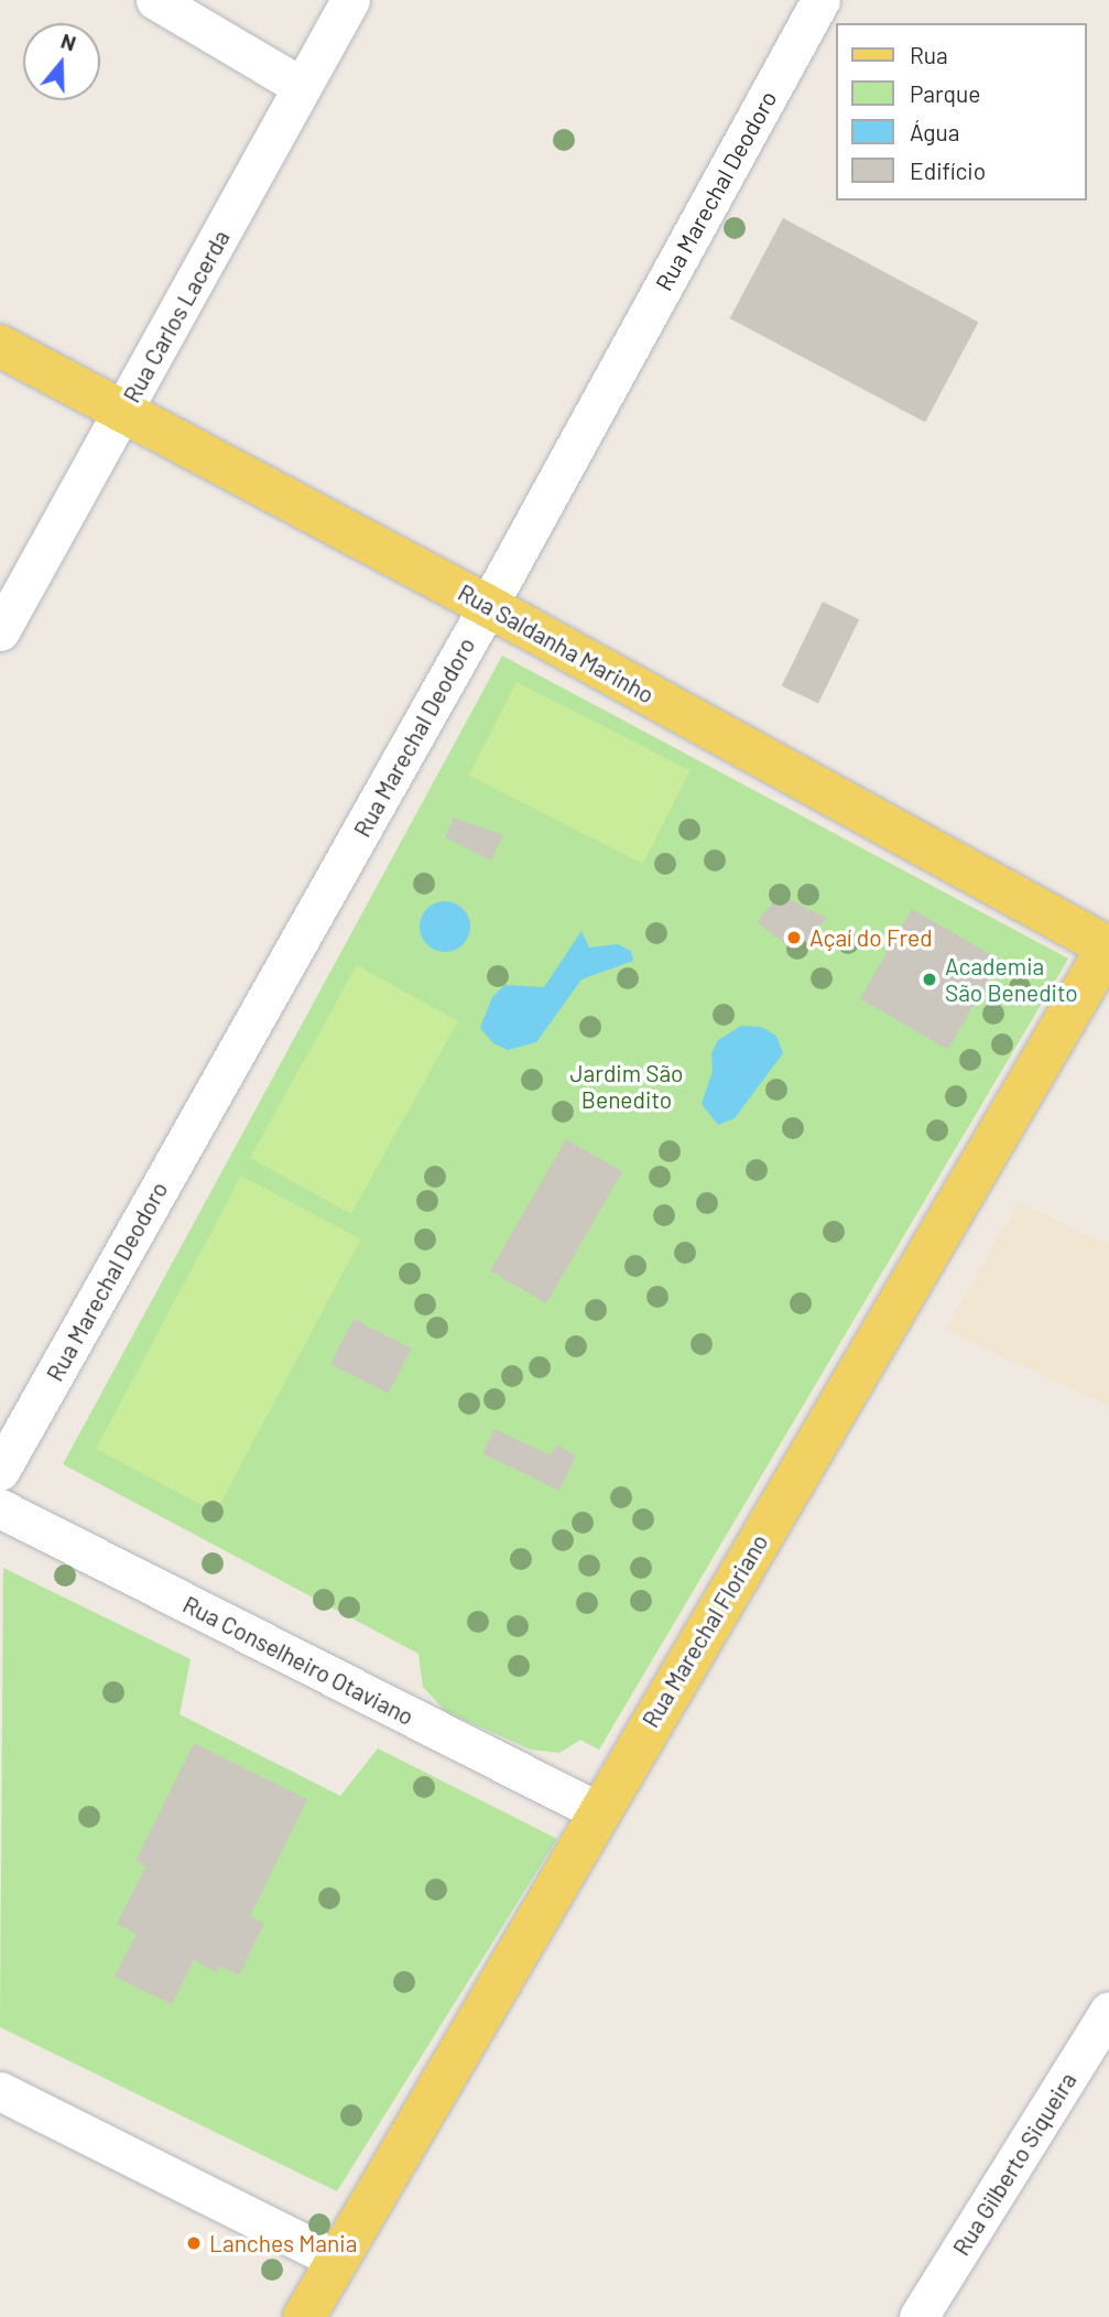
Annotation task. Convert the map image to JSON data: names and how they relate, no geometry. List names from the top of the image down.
{
  "streets": {
    "main road": ["Rua Saldanha Marinho", "Rua Marechal Floriano"],
    "street": [
      "Rua Marechal Deodoro",
      "Rua Carlos Lacerda",
      "Rua Conselheiro Otaviano",
      "Rua Gilberto Siqueira"
    ]
  },
  "crossings": [
    ["Rua Marechal Deodoro", "Rua Saldanha Marinho"],
    ["Rua Carlos Lacerda", "Rua Saldanha Marinho"],
    ["Rua Saldanha Marinho", "Rua Marechal Floriano"],
    ["Rua Marechal Floriano", "Rua Conselheiro Otaviano"]
  ],
  "parks": ["Jardim São Benedito"],
  "places": ["Açaí do Fred", "Academia São Benedito", "Lanches Mania"],
  "legend": [
    "Rua",
    "Parque",
    "Água",
    "Edifício"
  ],
  "north": "top"
}
